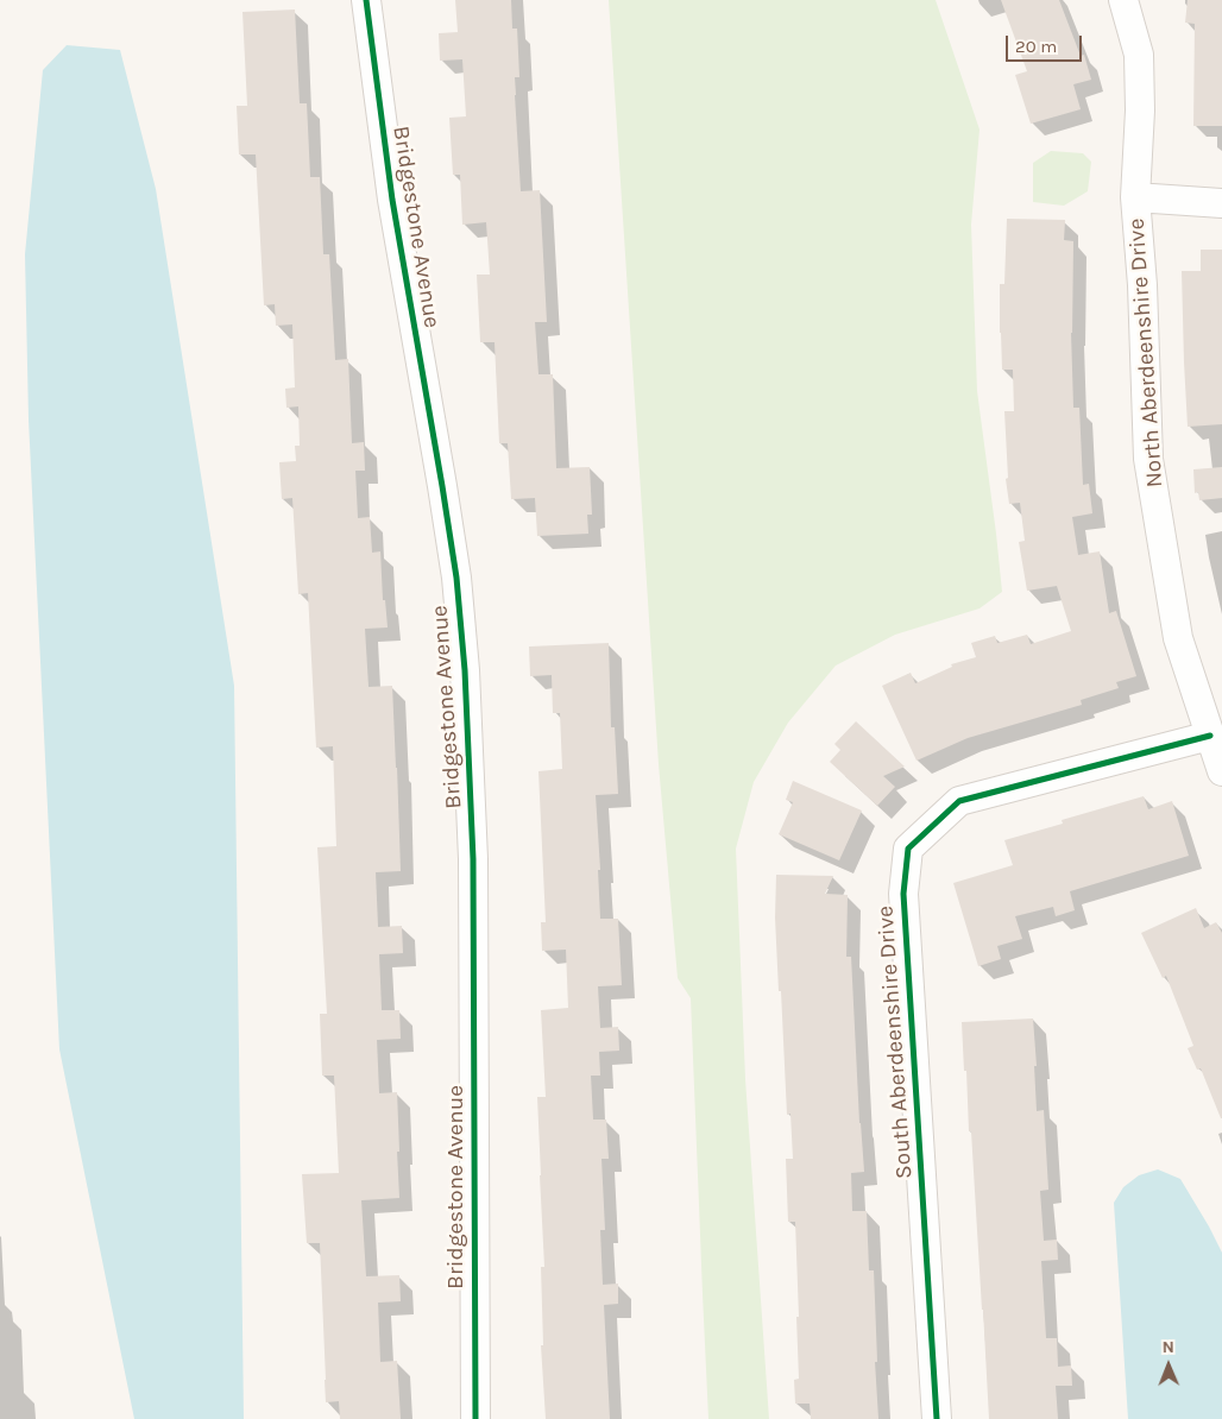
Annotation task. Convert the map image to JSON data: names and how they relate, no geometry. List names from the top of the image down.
{
  "streets": {
    "street": ["Bridgestone Avenue", "North Aberdeenshire Drive", "South Aberdeenshire Drive"]
  },
  "crossings": [
    ["North Aberdeenshire Drive", "South Aberdeenshire Drive"]
  ],
  "scale_bar": "20 m",
  "north": "top"
}
